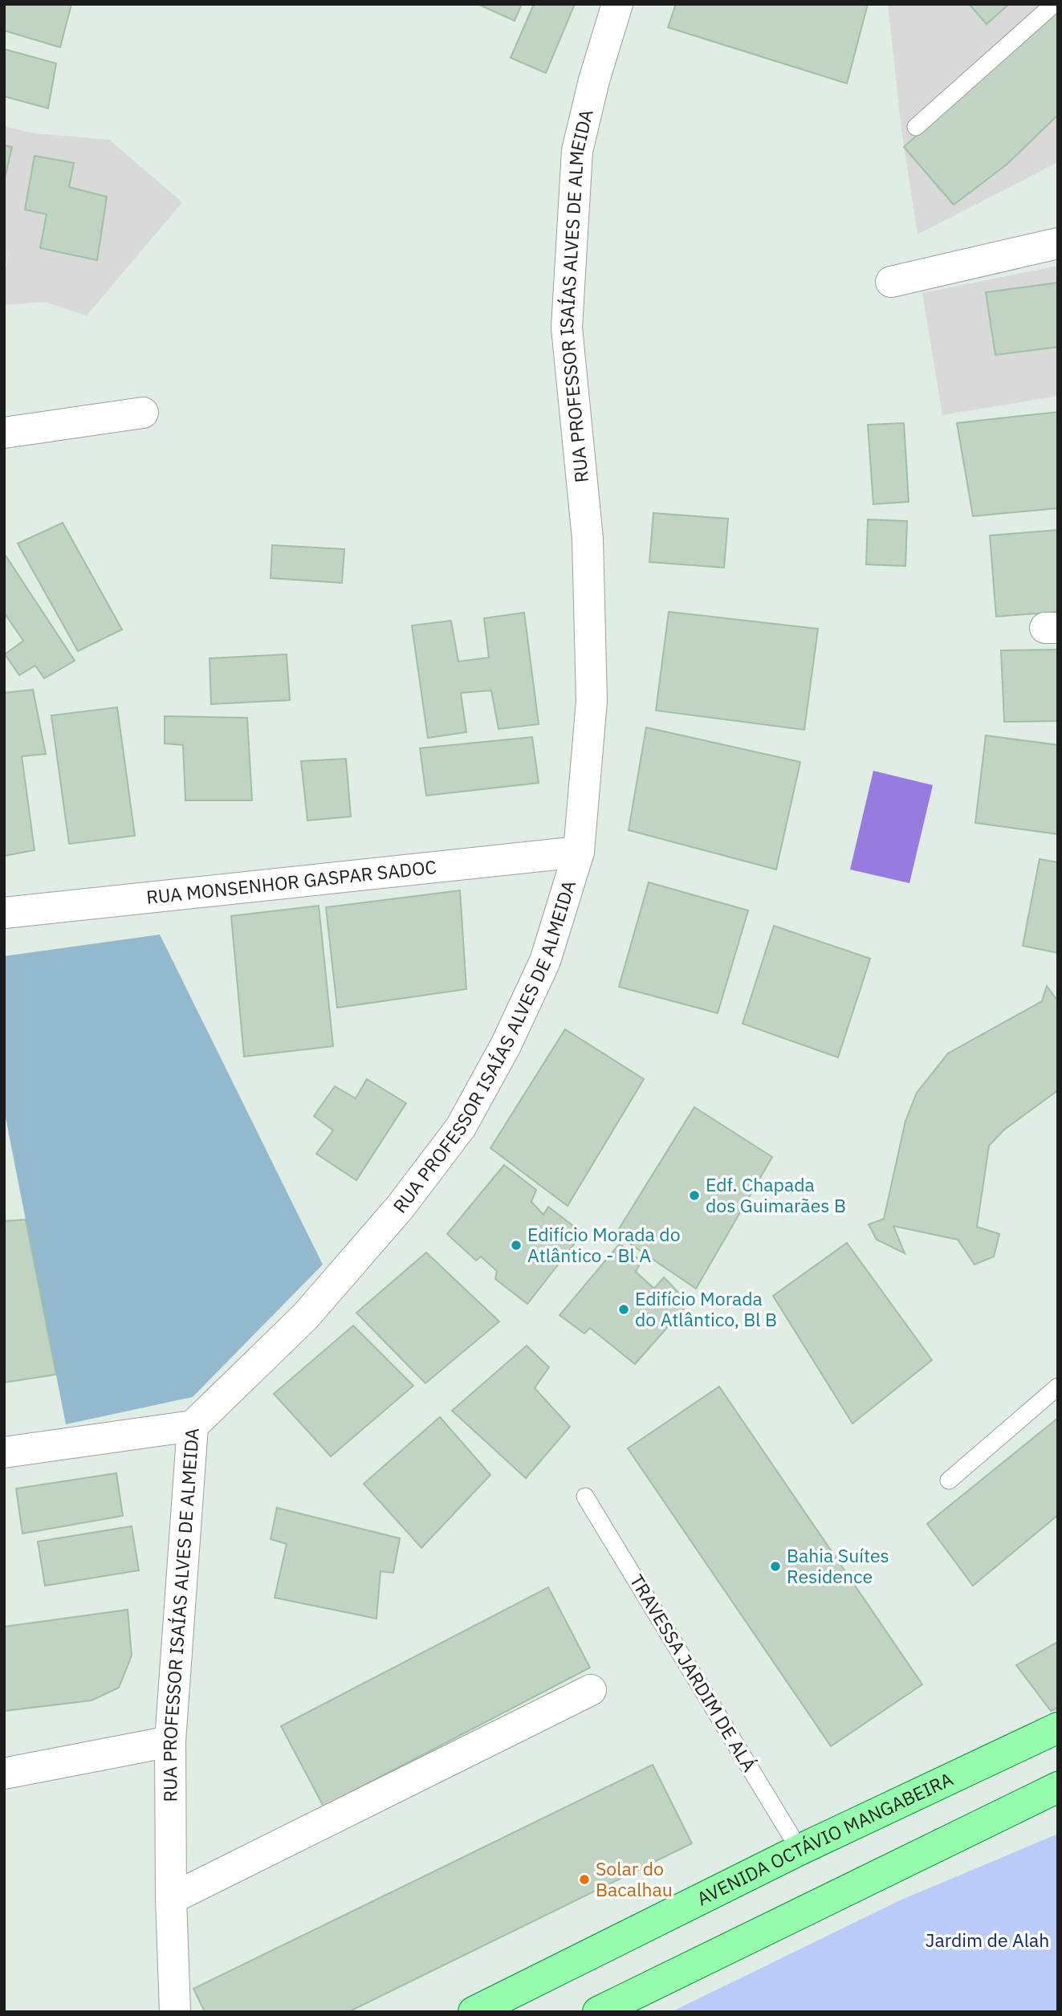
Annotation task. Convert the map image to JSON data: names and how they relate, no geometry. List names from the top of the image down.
{
  "streets": {
    "main road": ["AVENIDA OCTÁVIO MANGABEIRA"],
    "street": ["RUA PROFESSOR ISAÍAS ALVES DE ALMEIDA", "RUA MONSENHOR GASPAR SADOC"],
    "lane": ["TRAVESSA JARDIM DE ALÁ"]
  },
  "crossings": [
    ["RUA PROFESSOR ISAÍAS ALVES DE ALMEIDA", "RUA MONSENHOR GASPAR SADOC"],
    ["TRAVESSA JARDIM DE ALÁ", "AVENIDA OCTÁVIO MANGABEIRA"]
  ],
  "parks": ["Jardim de Alah"],
  "places": [
    "Edf. Chapada dos Guimarães B",
    "Edifício Morada do Atlântico - Bl A",
    "Edifício Morada do Atlântico, Bl B",
    "Bahia Suítes Residence",
    "Solar do Bacalhau"
  ]
}
